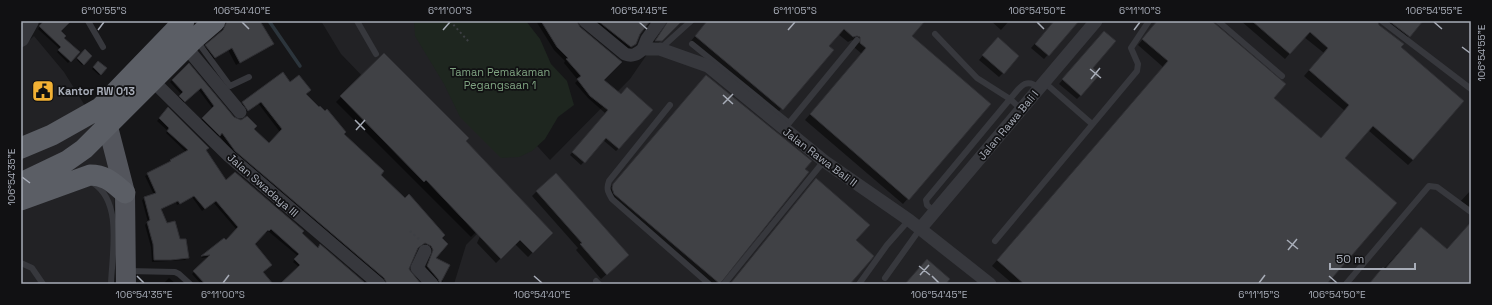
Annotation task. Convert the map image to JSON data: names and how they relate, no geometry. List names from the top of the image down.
{
  "streets": {
    "street": ["Jalan Rawa Bali I", "Jalan Rawa Bali II", "Jalan Swadaya III"]
  },
  "crossings": [
    ["Jalan Rawa Bali I", "Jalan Rawa Bali II"]
  ],
  "parks": ["Taman Pemakaman Pegangsaan 1"],
  "places": {
    "public building": ["Kantor RW 013"]
  },
  "scale_bar": "50 m",
  "coordinates": [
    "6°10'55\"S",
    "106°54'40\"E",
    "6°11'00\"S",
    "106°54'45\"E",
    "6°11'05\"S",
    "106°54'50\"E",
    "6°11'10\"S",
    "106°54'55\"E",
    "106°54'35\"E",
    "6°11'15\"S"
  ]
}
